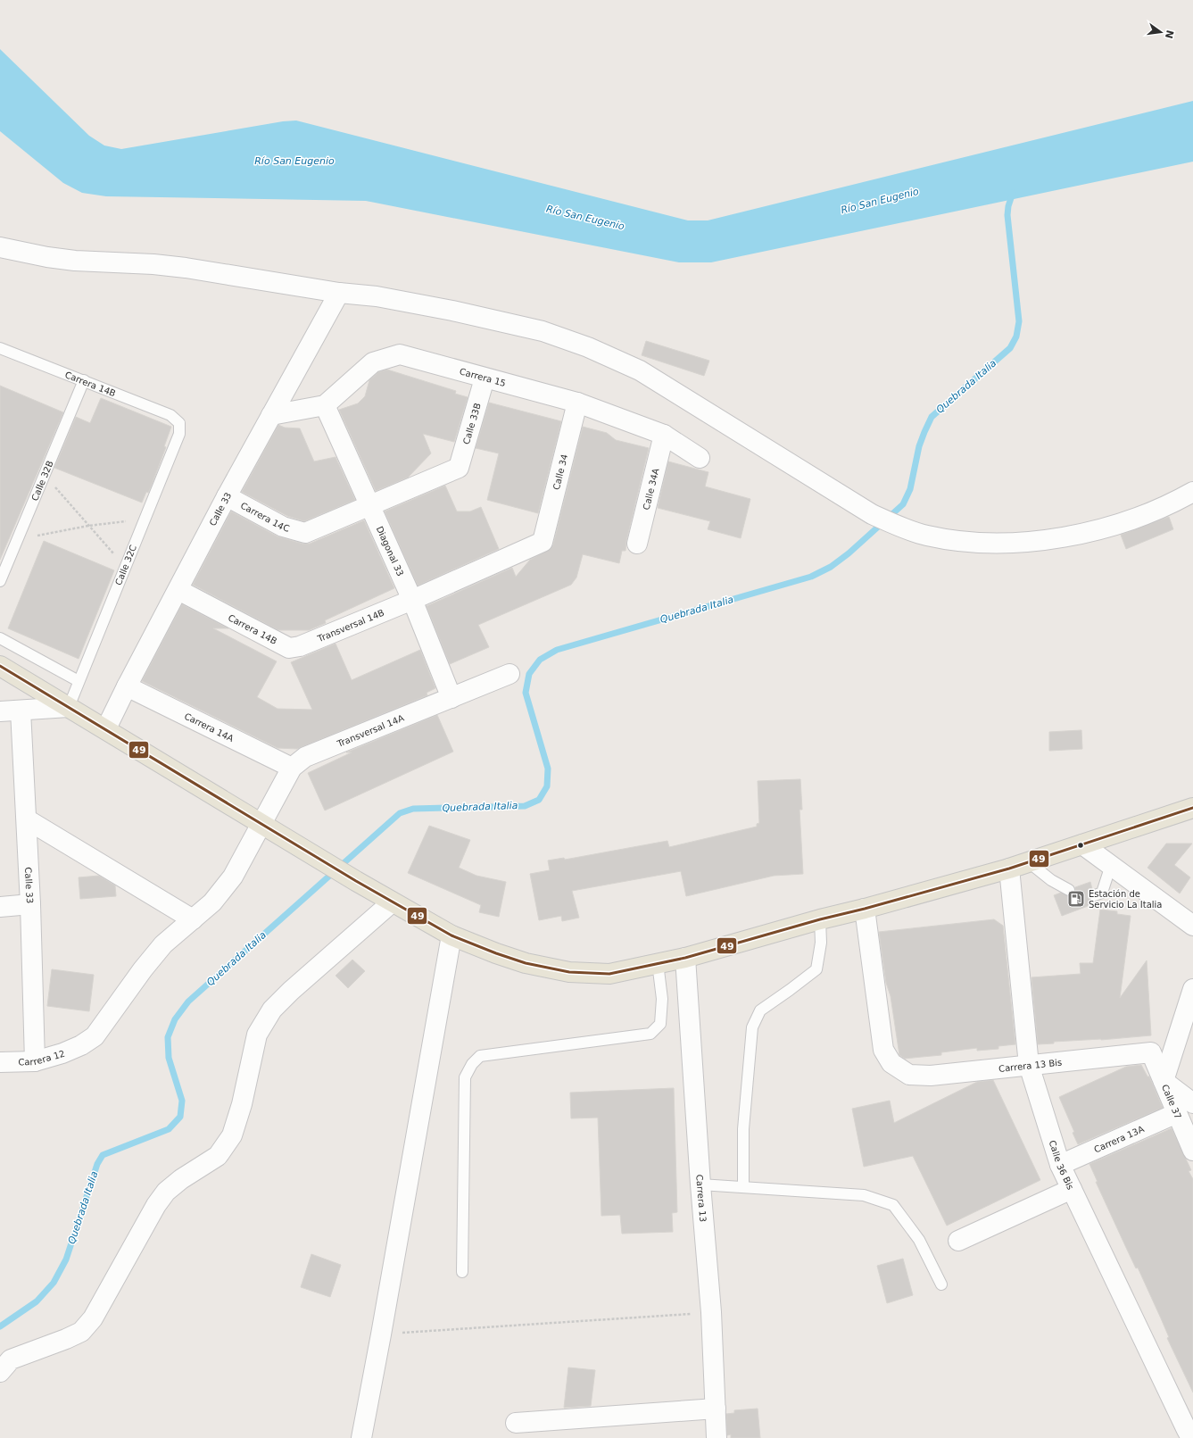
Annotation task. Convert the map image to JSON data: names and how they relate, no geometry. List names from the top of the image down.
{
  "streets": {
    "street": [
      "Carrera 15",
      "Carrera 14B",
      "Calle 33B",
      "Calle 34",
      "Calle 34A",
      "Calle 33",
      "Carrera 14C",
      "Diagonal 33",
      "Transversal 14B",
      "Carrera 14A",
      "Transversal 14A",
      "Carrera 12",
      "Carrera 13 Bis",
      "Calle 37",
      "Carrera 13A",
      "Calle 36 Bis",
      "Carrera 13"
    ],
    "lane": ["Calle 32B", "Calle 32C"]
  },
  "crossings": [
    ["Carrera 15", "Calle 33B"],
    ["Carrera 15", "Calle 34"],
    ["Carrera 15", "Calle 34A"],
    ["Carrera 15", "Diagonal 33"],
    ["Carrera 14B", "Calle 32B"],
    ["Carrera 14B", "Calle 33"],
    ["Carrera 14B", "Calle 32C"],
    ["Carrera 14B", "Transversal 14B"],
    ["Calle 33B", "Carrera 14C"],
    ["Calle 33B", "Diagonal 33"],
    ["Calle 34", "Transversal 14B"],
    ["Calle 33", "Carrera 14C"],
    ["Calle 33", "Carrera 14A"],
    ["Calle 33", "Carrera 12"],
    ["Carrera 14C", "Diagonal 33"],
    ["Diagonal 33", "Transversal 14B"],
    ["Diagonal 33", "Transversal 14A"],
    ["Carrera 14A", "Transversal 14A"],
    ["Carrera 14A", "Carrera 12"],
    ["Transversal 14A", "Carrera 12"],
    ["Carrera 13 Bis", "Calle 37"],
    ["Carrera 13 Bis", "Calle 36 Bis"],
    ["Calle 37", "Carrera 13A"],
    ["Carrera 13A", "Calle 36 Bis"]
  ],
  "water": ["Río San Eugenio", "Quebrada Italia"],
  "places": {
    "fuel station": ["Estación de Servicio La Italia"]
  },
  "lines": ["transit line 49"],
  "north": "right"
}
